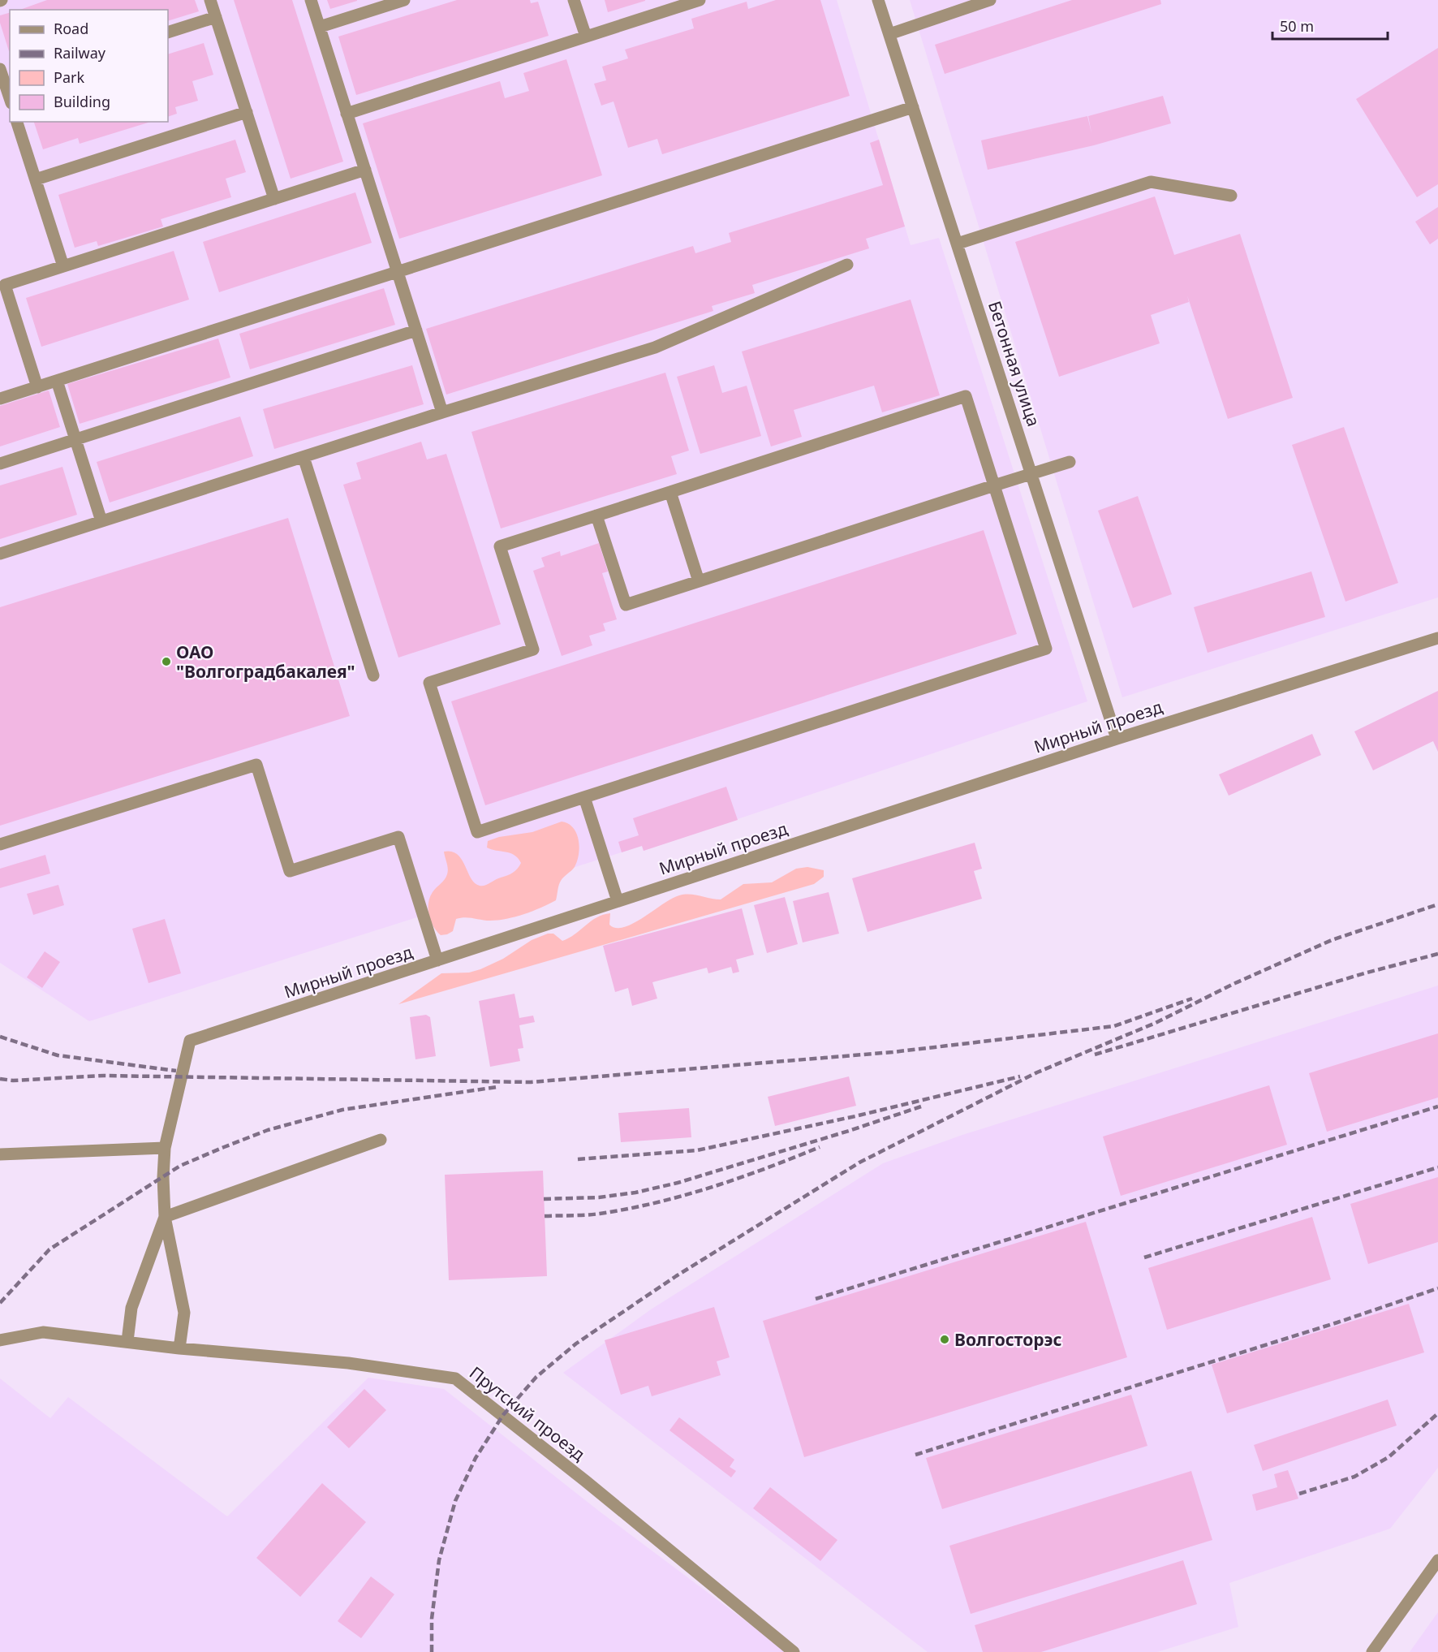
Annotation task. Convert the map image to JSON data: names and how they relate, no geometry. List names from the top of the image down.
{
  "streets": {
    "street": ["Бетонная улица", "Мирный проезд", "Прутский проезд"]
  },
  "crossings": [
    ["Бетонная улица", "Мирный проезд"]
  ],
  "places": ["ОАО \"Волгоградбакалея\"", "Волгосторэс"],
  "legend": [
    "Road",
    "Railway",
    "Park",
    "Building"
  ],
  "scale_bar": "50 m"
}
